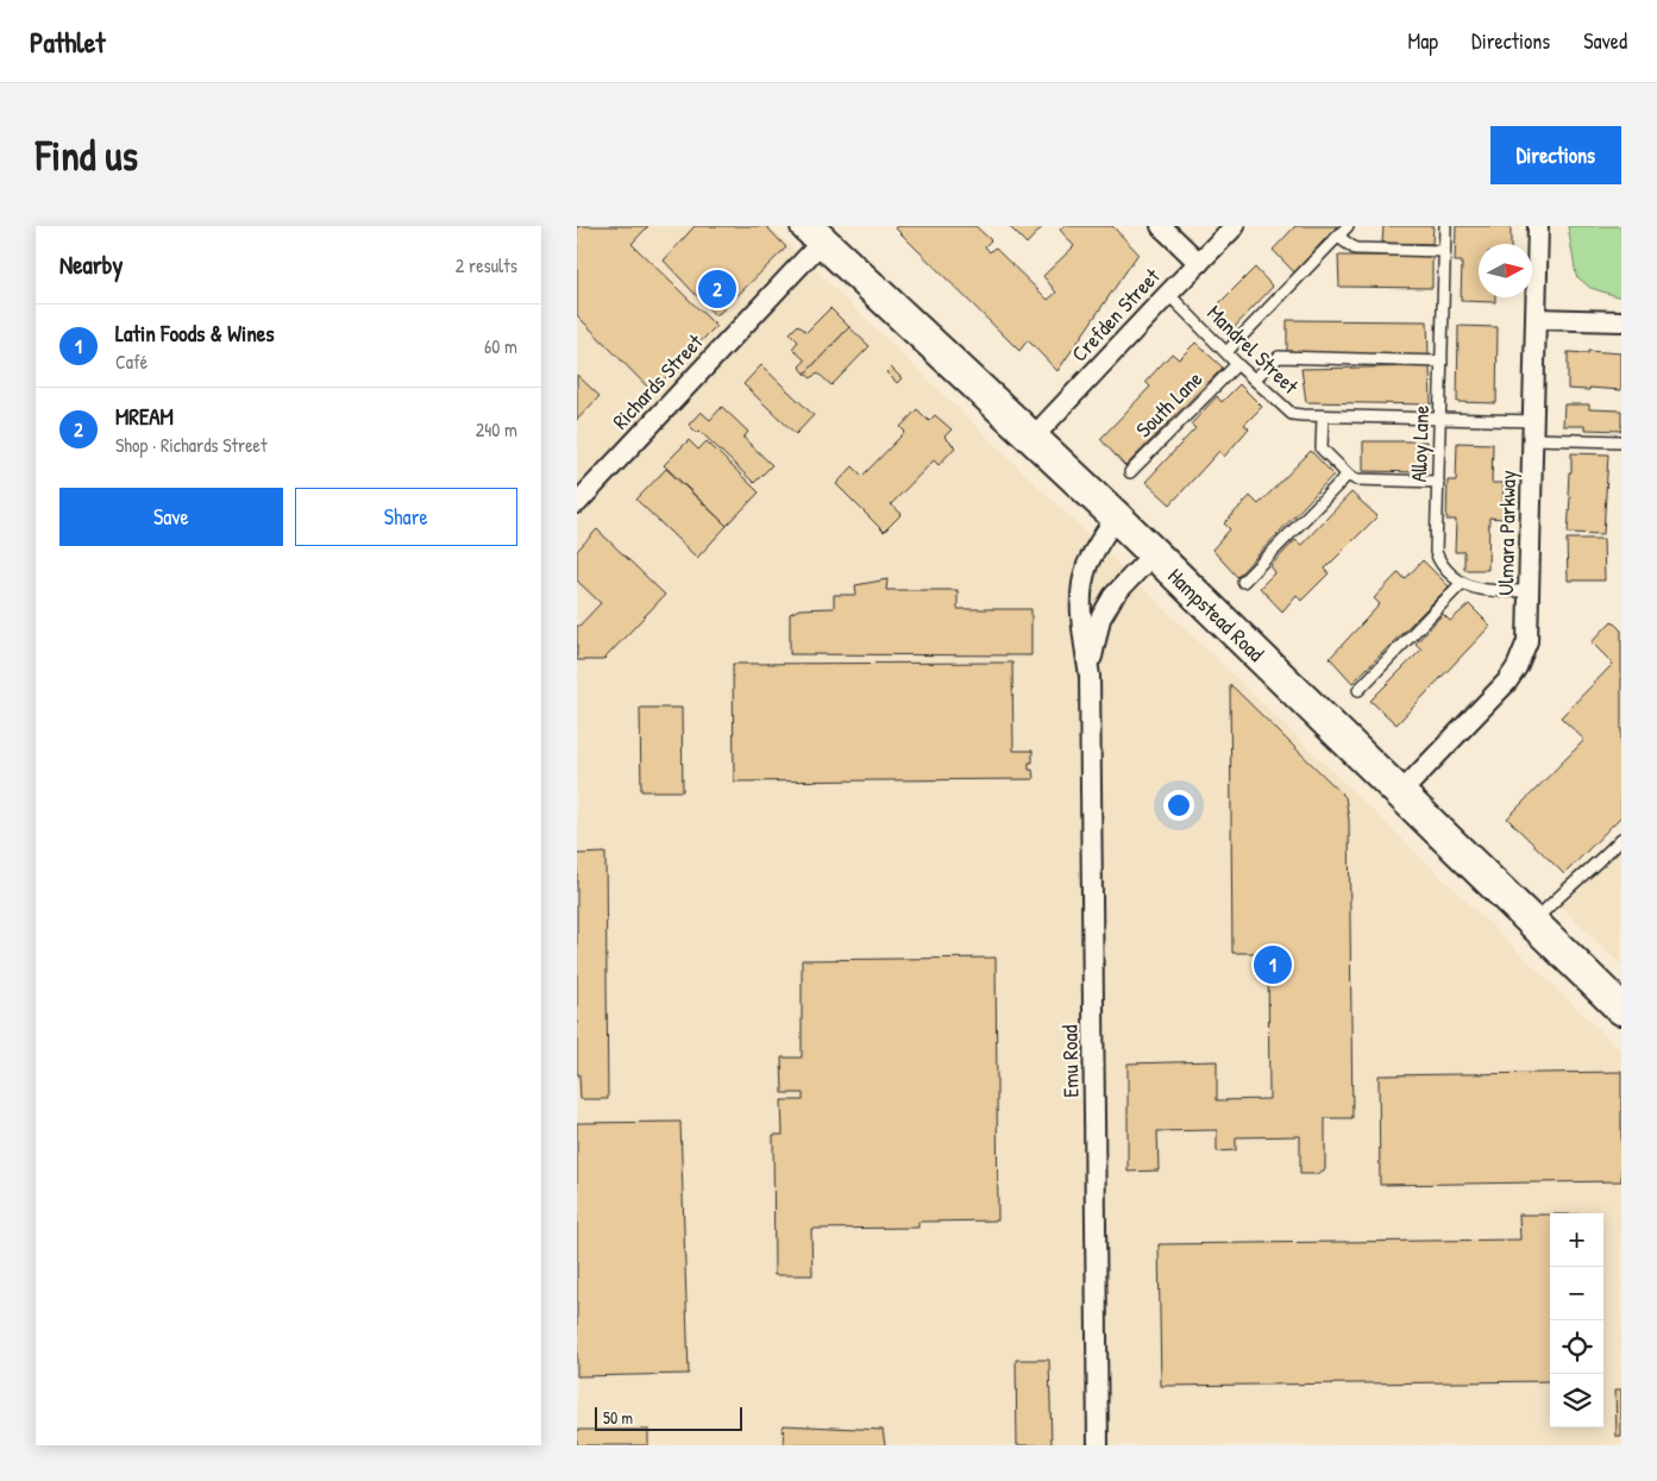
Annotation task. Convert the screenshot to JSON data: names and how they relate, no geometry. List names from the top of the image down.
{
  "streets": {
    "main road": ["Hampstead Road"],
    "street": [
      "Crefden Street",
      "Richards Street",
      "Ulmara Parkway",
      "Emu Road"
    ],
    "lane": ["Mandrel Street", "South Lane", "Alloy Lane"]
  },
  "crossings": [
    ["Crefden Street", "Mandrel Street"],
    ["Crefden Street", "Hampstead Road"],
    ["Mandrel Street", "South Lane"],
    ["Mandrel Street", "Alloy Lane"],
    ["Mandrel Street", "Ulmara Parkway"],
    ["Richards Street", "Hampstead Road"],
    ["Ulmara Parkway", "Hampstead Road"],
    ["Hampstead Road", "Emu Road"]
  ],
  "scale_bar": "50 m",
  "north": "right",
  "page": {
    "header": "Pathlet",
    "nav": ["Map", "Directions", "Saved"],
    "buttons": [
      "Directions",
      ["Save", "Share"]
    ],
    "title": "Find us",
    "heading": ["Nearby", "2 results"],
    "pins": ["2", "1"],
    "list": [
      {
        "mark": "1",
        "name": "Latin Foods & Wines",
        "note": "Café",
        "value": "60 m"
      },
      {
        "mark": "2",
        "name": "MREAM",
        "note": "Shop · Richards Street",
        "value": "240 m"
      }
    ],
    "map_buttons": ["+", "−"],
    "scale": "50 m"
  }
}
